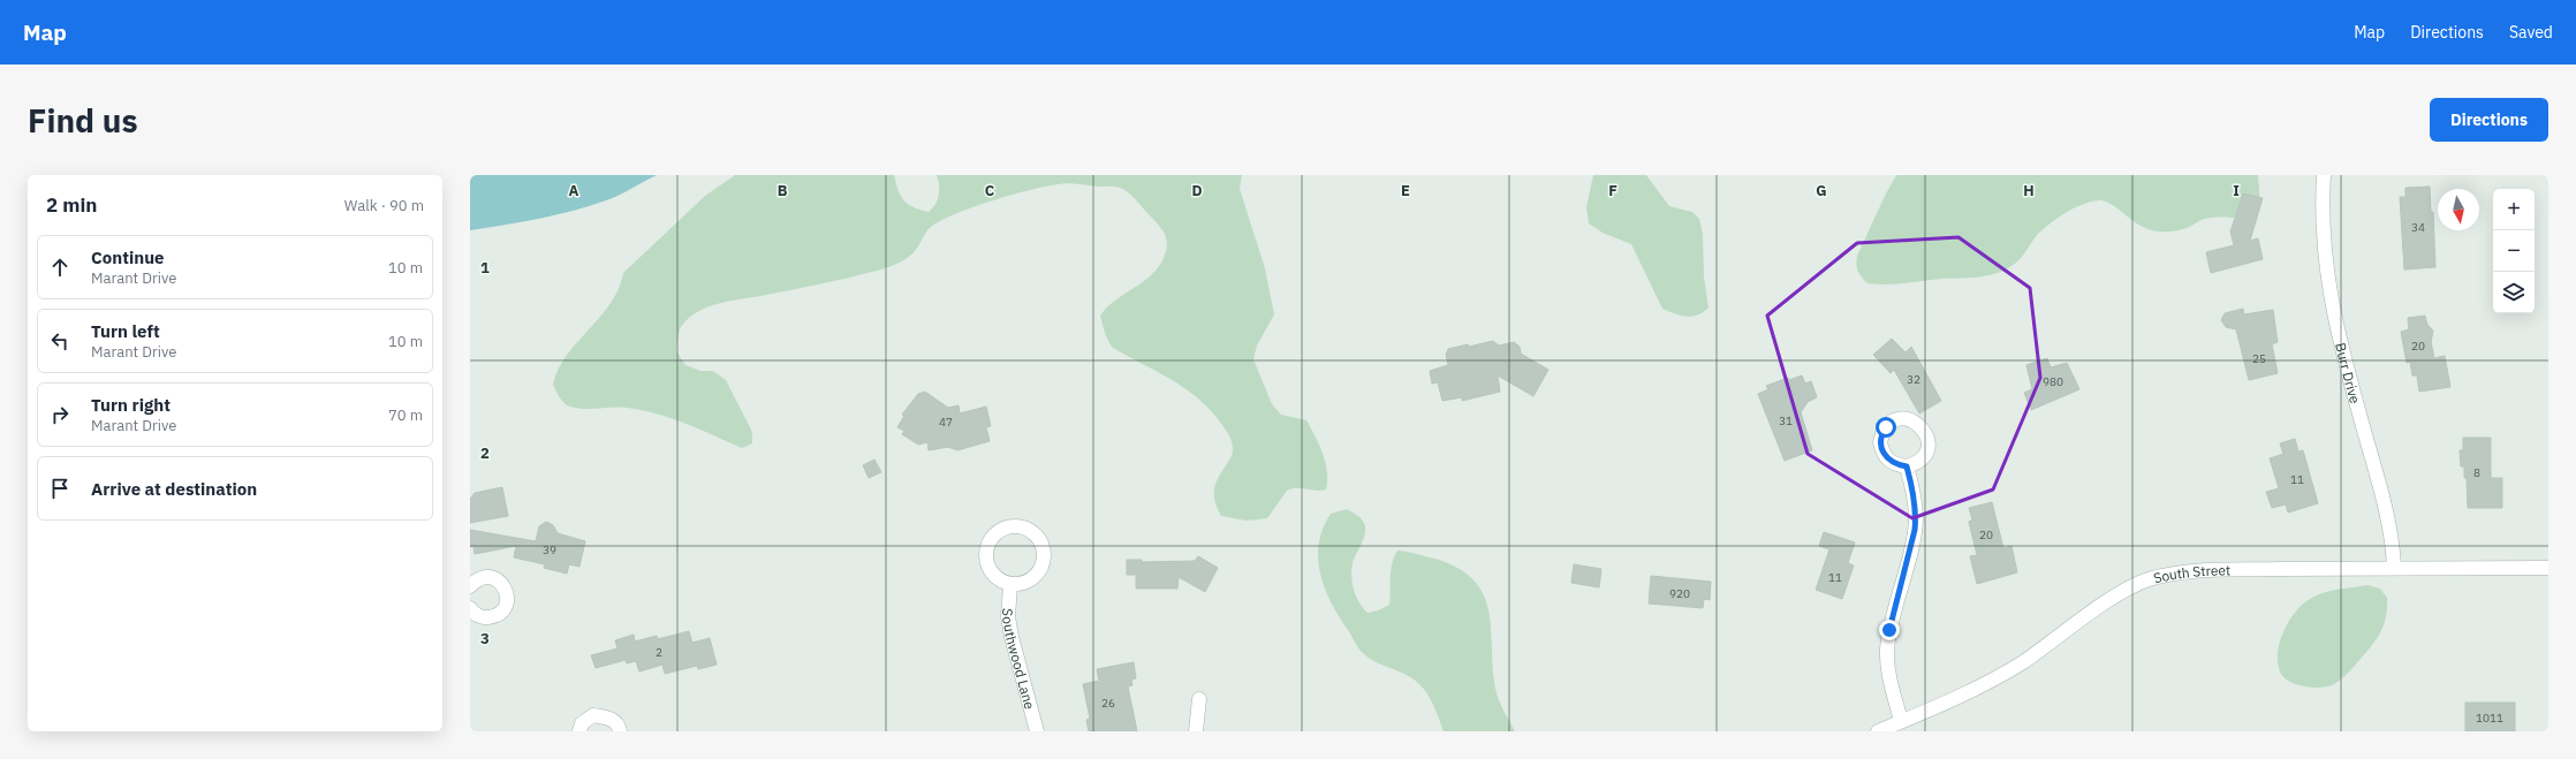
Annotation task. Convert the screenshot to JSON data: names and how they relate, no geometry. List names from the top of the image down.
{
  "streets": {
    "street": ["Burr Drive", "South Street", "Southwood Lane"]
  },
  "crossings": [
    ["Burr Drive", "South Street"]
  ],
  "house_numbers": [
    "34",
    "20",
    "25",
    "32",
    "980",
    "31",
    "47",
    "8",
    "11",
    "20",
    "39",
    "11",
    "920",
    "2",
    "26",
    "1011"
  ],
  "north": "bottom",
  "page": {
    "header": "Map",
    "nav": ["Map", "Directions", "Saved"],
    "buttons": "Directions",
    "title": "Find us",
    "heading": ["2 min", "Walk · 90 m"],
    "map_buttons": ["+", "−"],
    "list": [
      ["Continue", "Marant Drive", "10 m"],
      ["Turn left", "Marant Drive", "10 m"],
      ["Turn right", "Marant Drive", "70 m"],
      "Arrive at destination"
    ]
  },
  "grid": {
    "columns": [
      "A",
      "B",
      "C",
      "D",
      "E",
      "F",
      "G",
      "H",
      "I"
    ],
    "rows": ["1", "2", "3"]
  }
}
